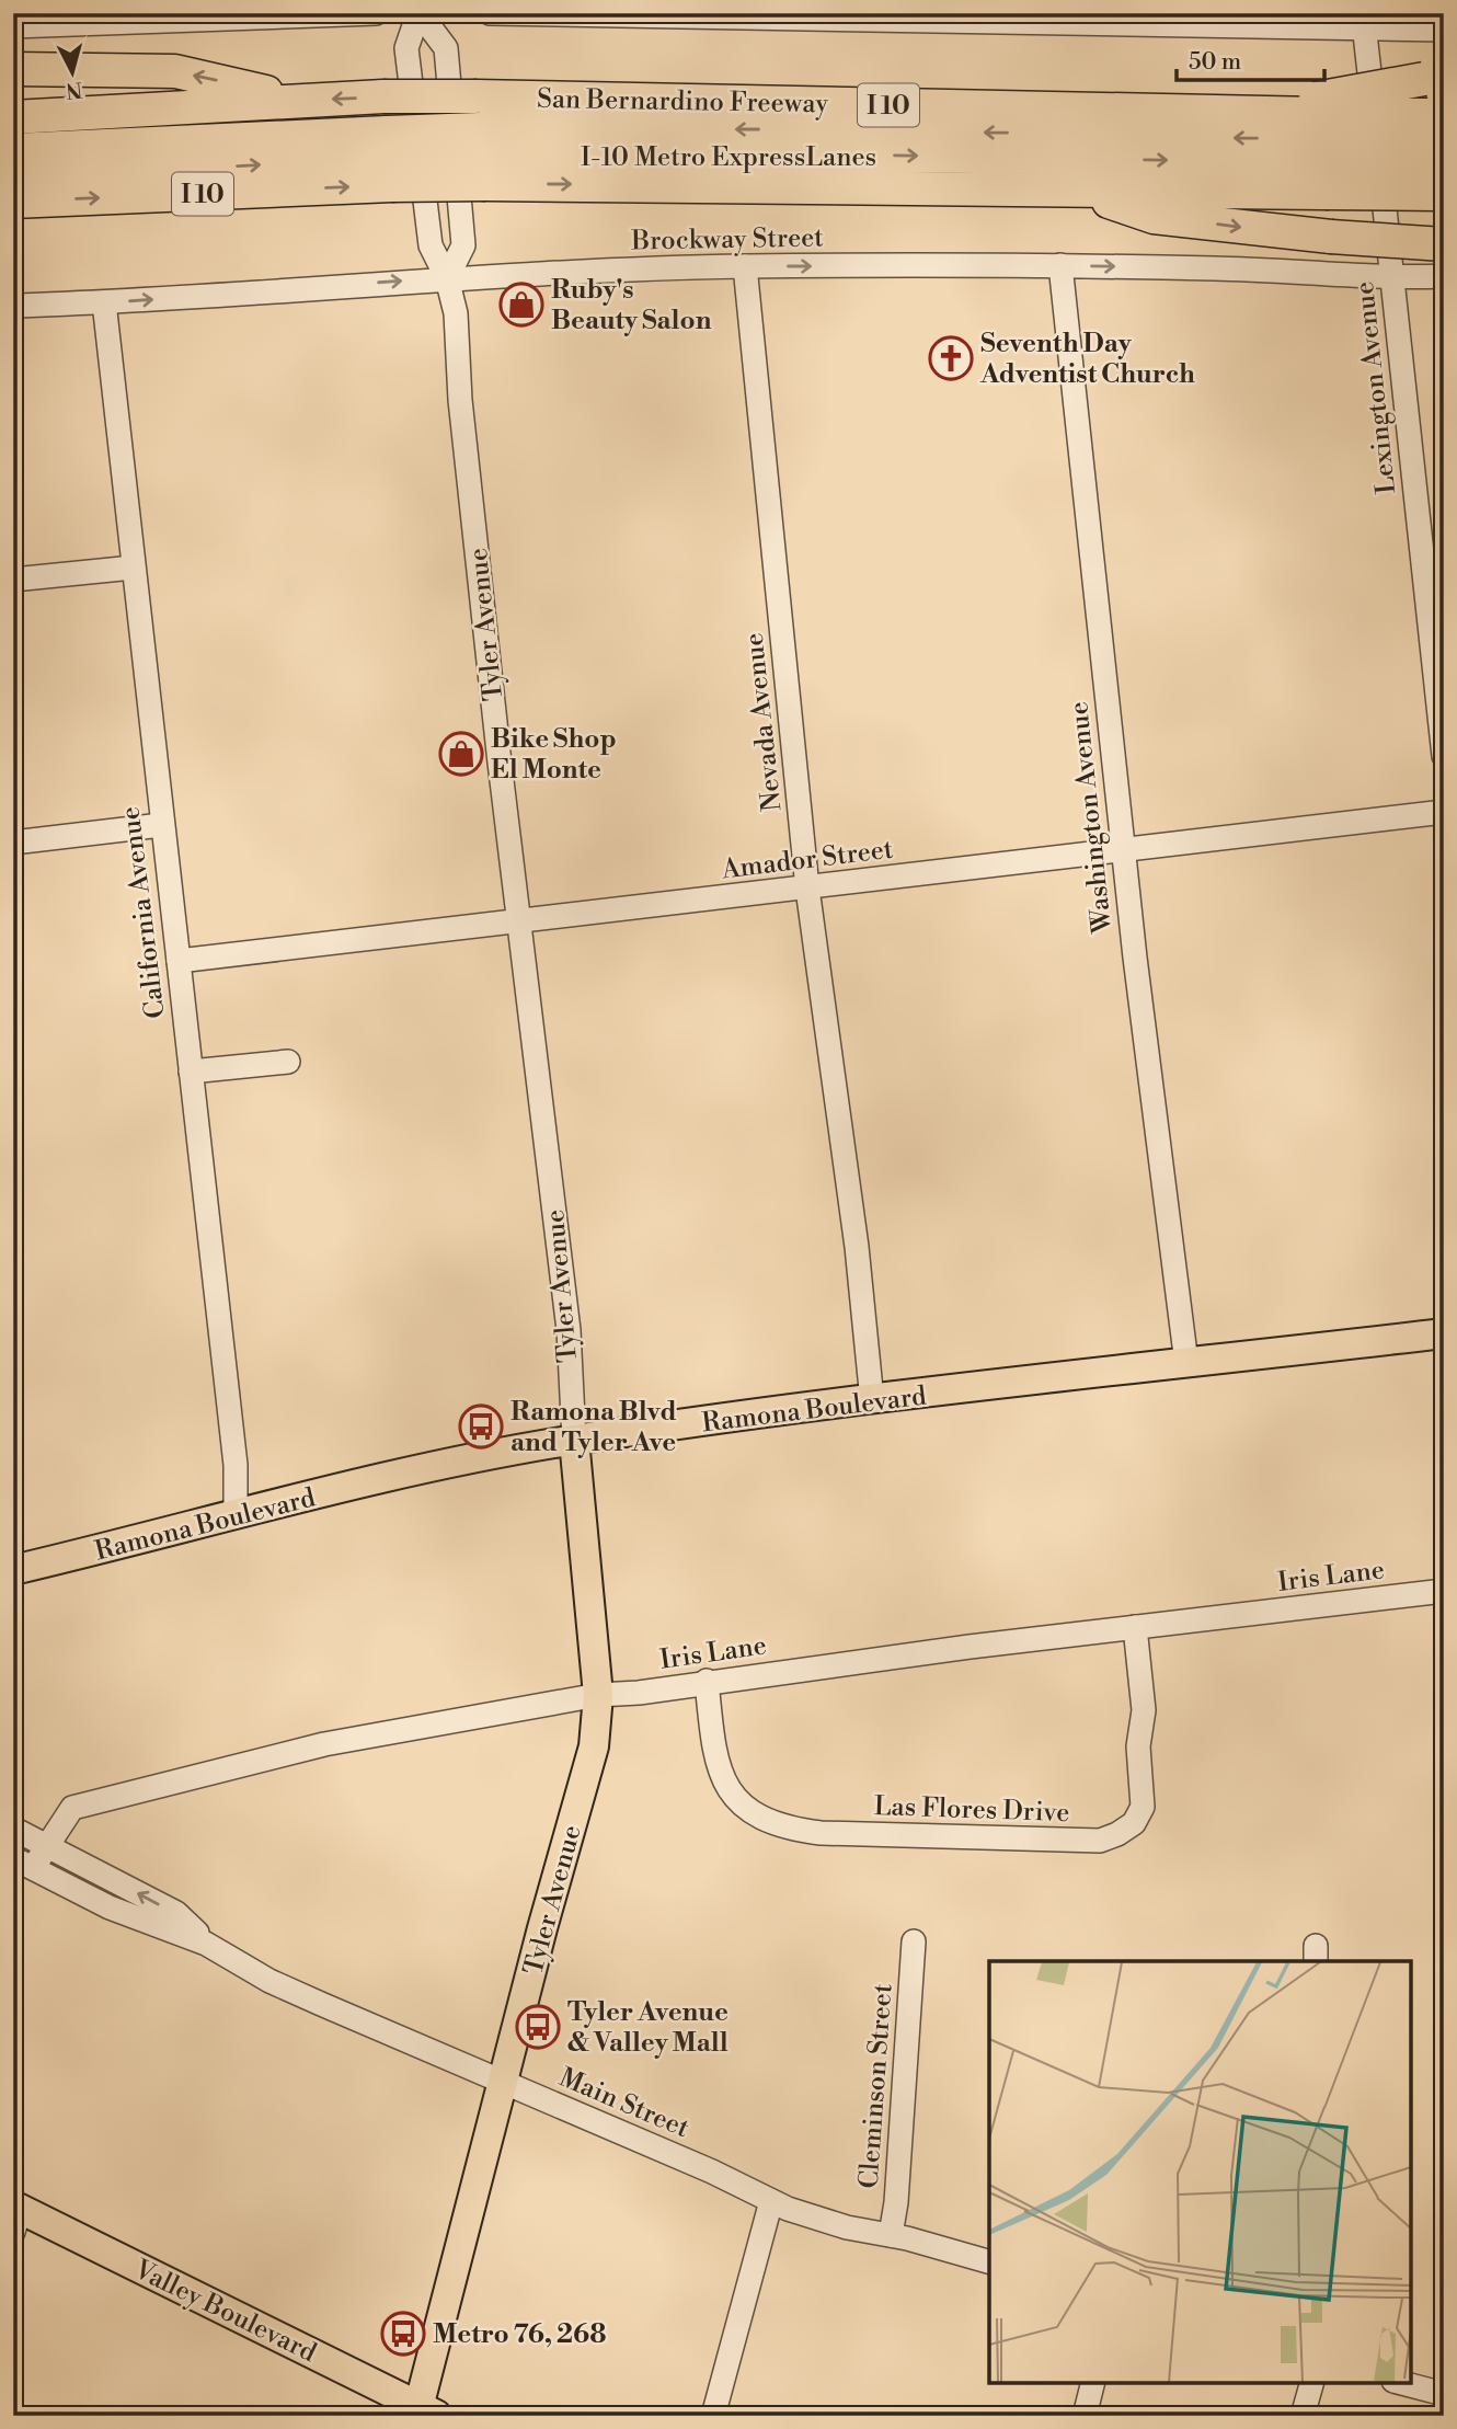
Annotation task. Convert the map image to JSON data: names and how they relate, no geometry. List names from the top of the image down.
{
  "streets": {
    "highway": ["San Bernardino Freeway", "I 10", "I-10 Metro ExpressLanes"],
    "main road": ["Tyler Avenue", "Ramona Boulevard", "Valley Boulevard"],
    "street": [
      "Brockway Street",
      "Lexington Avenue",
      "Nevada Avenue",
      "Washington Avenue",
      "Amador Street",
      "California Avenue",
      "Iris Lane",
      "Las Flores Drive",
      "Cleminson Street",
      "Main Street"
    ]
  },
  "crossings": [
    ["San Bernardino Freeway", "I-10 Metro ExpressLanes"],
    ["Brockway Street", "Lexington Avenue"],
    ["Brockway Street", "Tyler Avenue"],
    ["Brockway Street", "Nevada Avenue"],
    ["Brockway Street", "Washington Avenue"],
    ["Brockway Street", "California Avenue"],
    ["Tyler Avenue", "Amador Street"],
    ["Tyler Avenue", "Ramona Boulevard"],
    ["Tyler Avenue", "Iris Lane"],
    ["Tyler Avenue", "Main Street"],
    ["Tyler Avenue", "Valley Boulevard"],
    ["Nevada Avenue", "Amador Street"],
    ["Nevada Avenue", "Ramona Boulevard"],
    ["Washington Avenue", "Amador Street"],
    ["Washington Avenue", "Ramona Boulevard"],
    ["Amador Street", "California Avenue"],
    ["California Avenue", "Ramona Boulevard"],
    ["Iris Lane", "Las Flores Drive"],
    ["Iris Lane", "Main Street"],
    ["Cleminson Street", "Main Street"]
  ],
  "one_way": ["Brockway Street"],
  "places": {
    "shop": ["Ruby's Beauty Salon", "Bike Shop El Monte"],
    "church": ["Seventh Day Adventist Church"],
    "bus stop": ["Ramona Blvd and Tyler Ave", "Tyler Avenue & Valley Mall", "Metro 76, 268"]
  },
  "scale_bar": "50 m",
  "north": "bottom"
}
